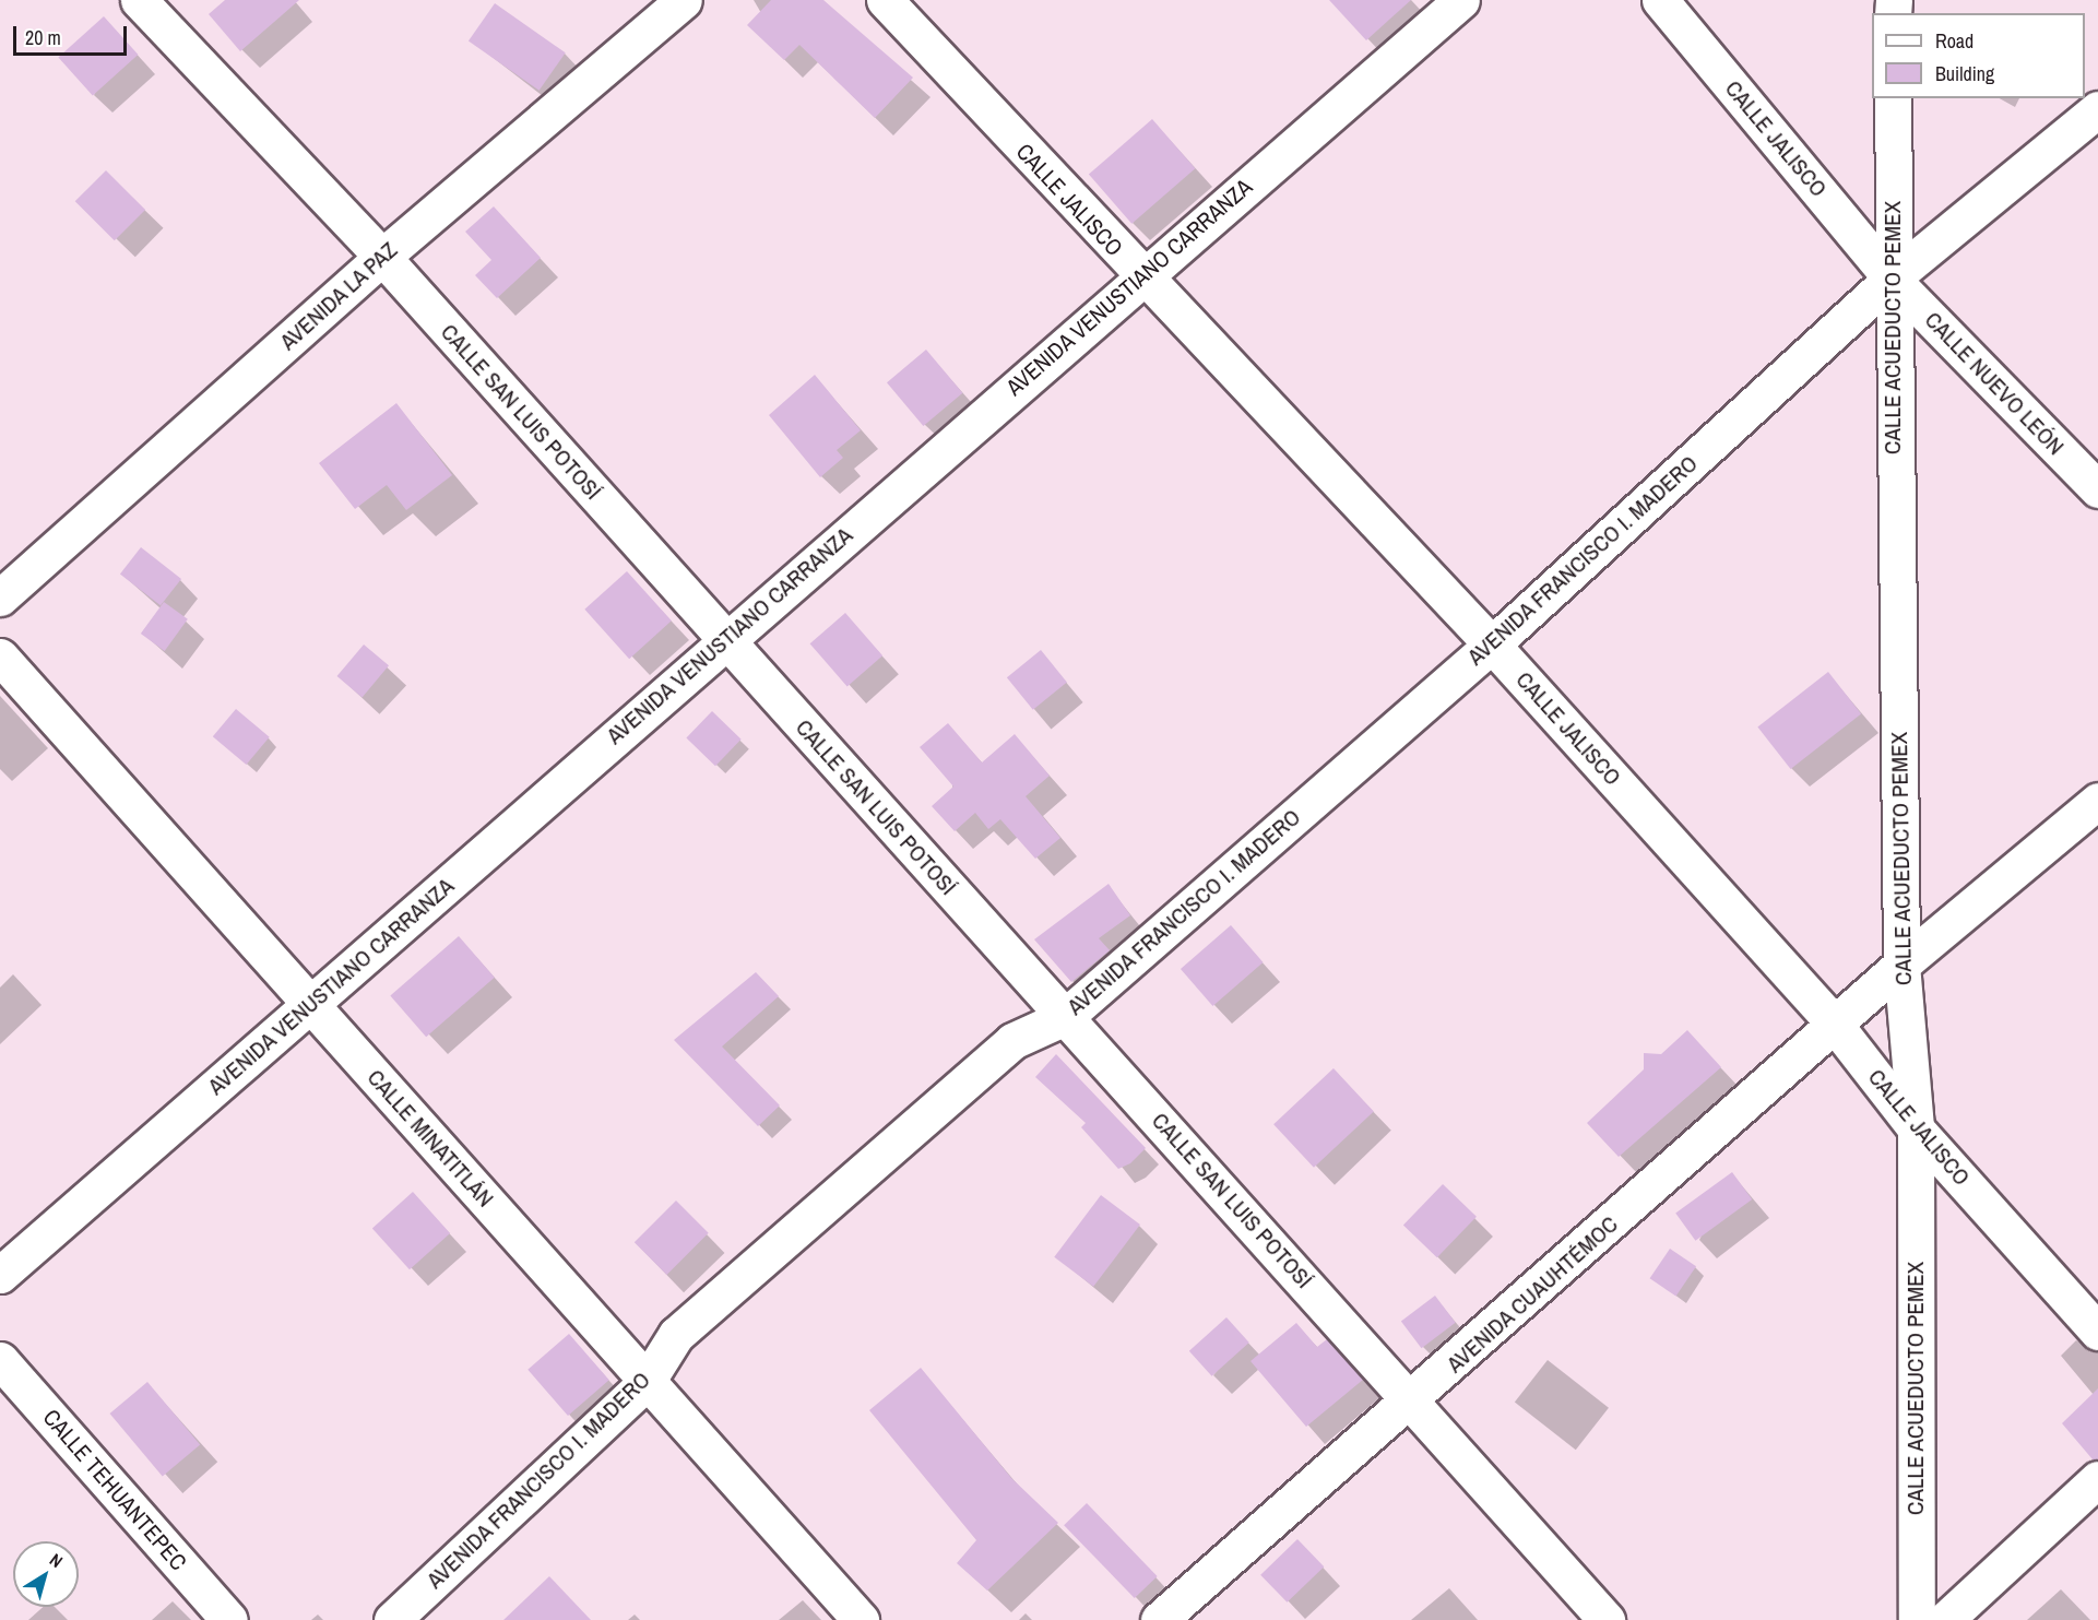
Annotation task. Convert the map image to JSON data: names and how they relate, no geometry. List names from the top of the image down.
{
  "streets": {
    "street": [
      "CALLE JALISCO",
      "AVENIDA VENUSTIANO CARRANZA",
      "AVENIDA LA PAZ",
      "CALLE ACUEDUCTO PEMEX",
      "CALLE NUEVO LEÓN",
      "CALLE SAN LUIS POTOSÍ",
      "AVENIDA FRANCISCO I. MADERO",
      "CALLE MINATITLÁN",
      "AVENIDA CUAUHTÉMOC",
      "CALLE TEHUANTEPEC"
    ]
  },
  "crossings": [
    ["CALLE JALISCO", "AVENIDA VENUSTIANO CARRANZA"],
    ["CALLE JALISCO", "CALLE ACUEDUCTO PEMEX"],
    ["CALLE JALISCO", "CALLE NUEVO LEÓN"],
    ["CALLE JALISCO", "AVENIDA FRANCISCO I. MADERO"],
    ["CALLE JALISCO", "AVENIDA CUAUHTÉMOC"],
    ["AVENIDA VENUSTIANO CARRANZA", "CALLE SAN LUIS POTOSÍ"],
    ["AVENIDA VENUSTIANO CARRANZA", "CALLE MINATITLÁN"],
    ["AVENIDA LA PAZ", "CALLE SAN LUIS POTOSÍ"],
    ["CALLE ACUEDUCTO PEMEX", "CALLE NUEVO LEÓN"],
    ["CALLE ACUEDUCTO PEMEX", "AVENIDA FRANCISCO I. MADERO"],
    ["CALLE ACUEDUCTO PEMEX", "AVENIDA CUAUHTÉMOC"],
    ["CALLE NUEVO LEÓN", "AVENIDA FRANCISCO I. MADERO"],
    ["CALLE SAN LUIS POTOSÍ", "AVENIDA FRANCISCO I. MADERO"],
    ["CALLE SAN LUIS POTOSÍ", "AVENIDA CUAUHTÉMOC"],
    ["AVENIDA FRANCISCO I. MADERO", "CALLE MINATITLÁN"]
  ],
  "legend": ["Road", "Building"],
  "scale_bar": "20 m",
  "north": "top right"
}
